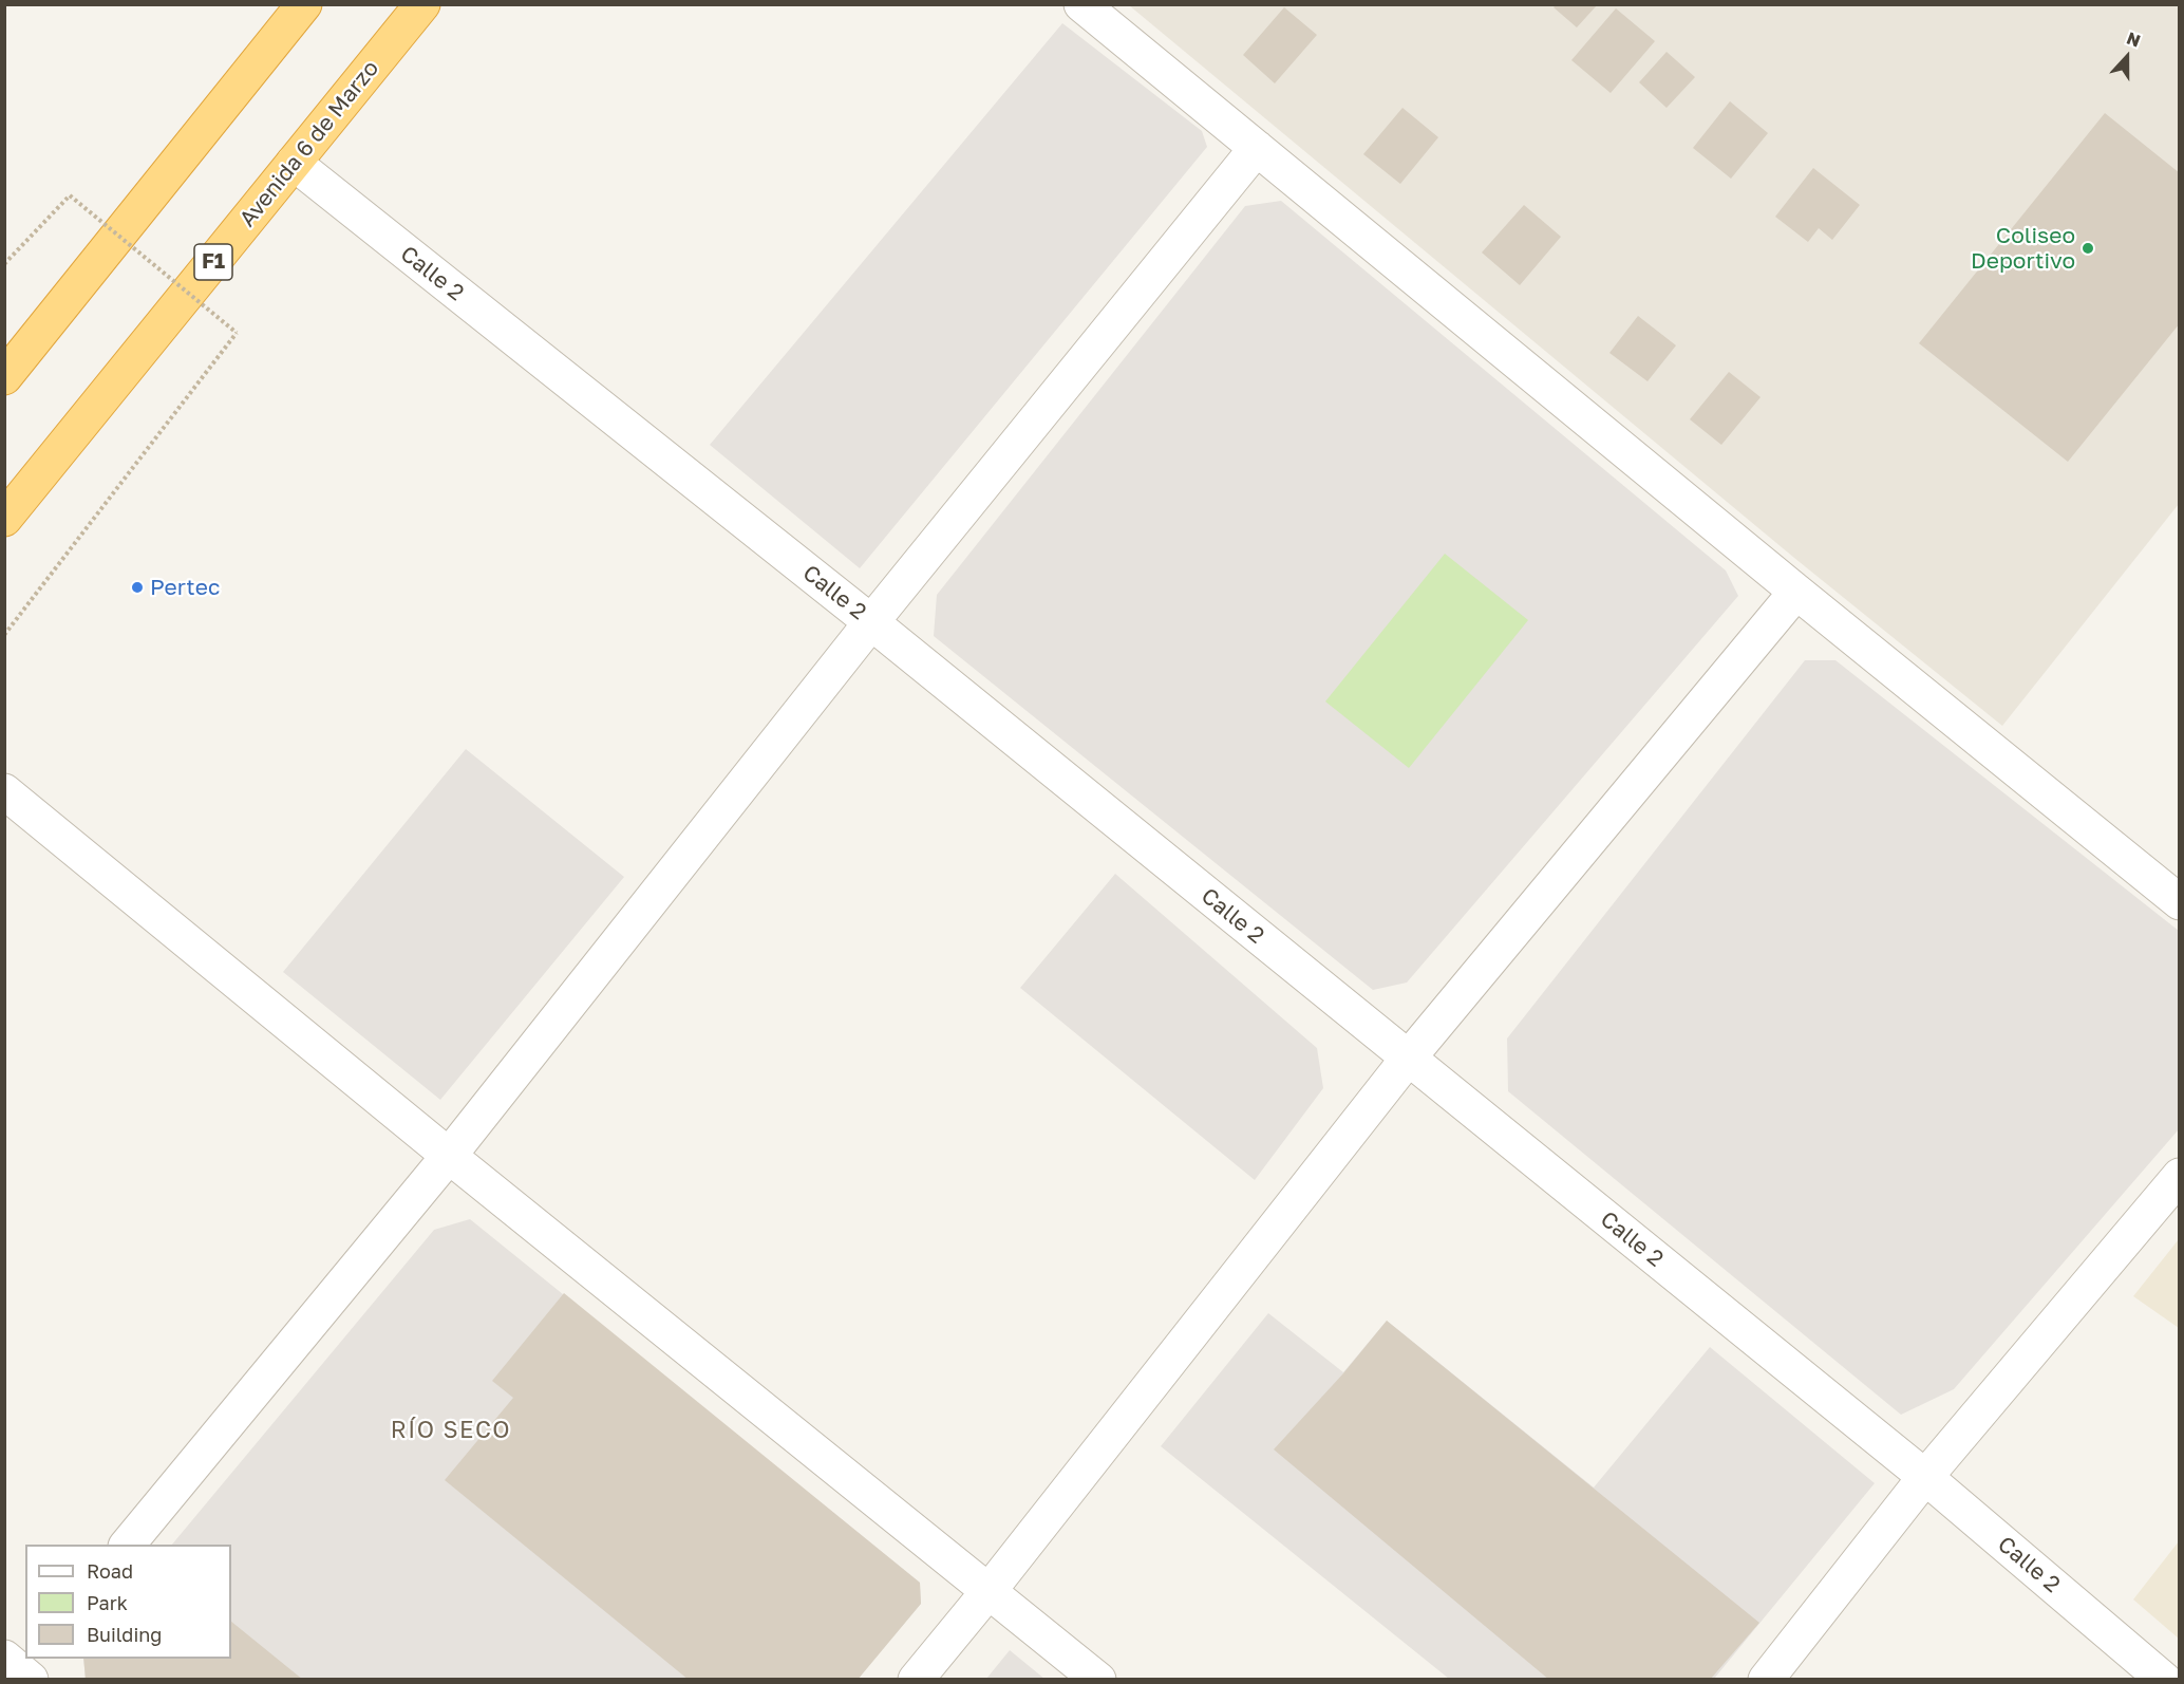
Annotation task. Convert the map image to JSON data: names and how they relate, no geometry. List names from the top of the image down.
{
  "streets": {
    "highway": ["Avenida 6 de Marzo", "F1"],
    "street": ["Calle 2"]
  },
  "crossings": [
    ["Avenida 6 de Marzo", "Calle 2"]
  ],
  "districts": ["RÍO SECO"],
  "places": ["Coliseo Deportivo", "Pertec"],
  "legend": ["Road", "Park", "Building"],
  "north": "top"
}
